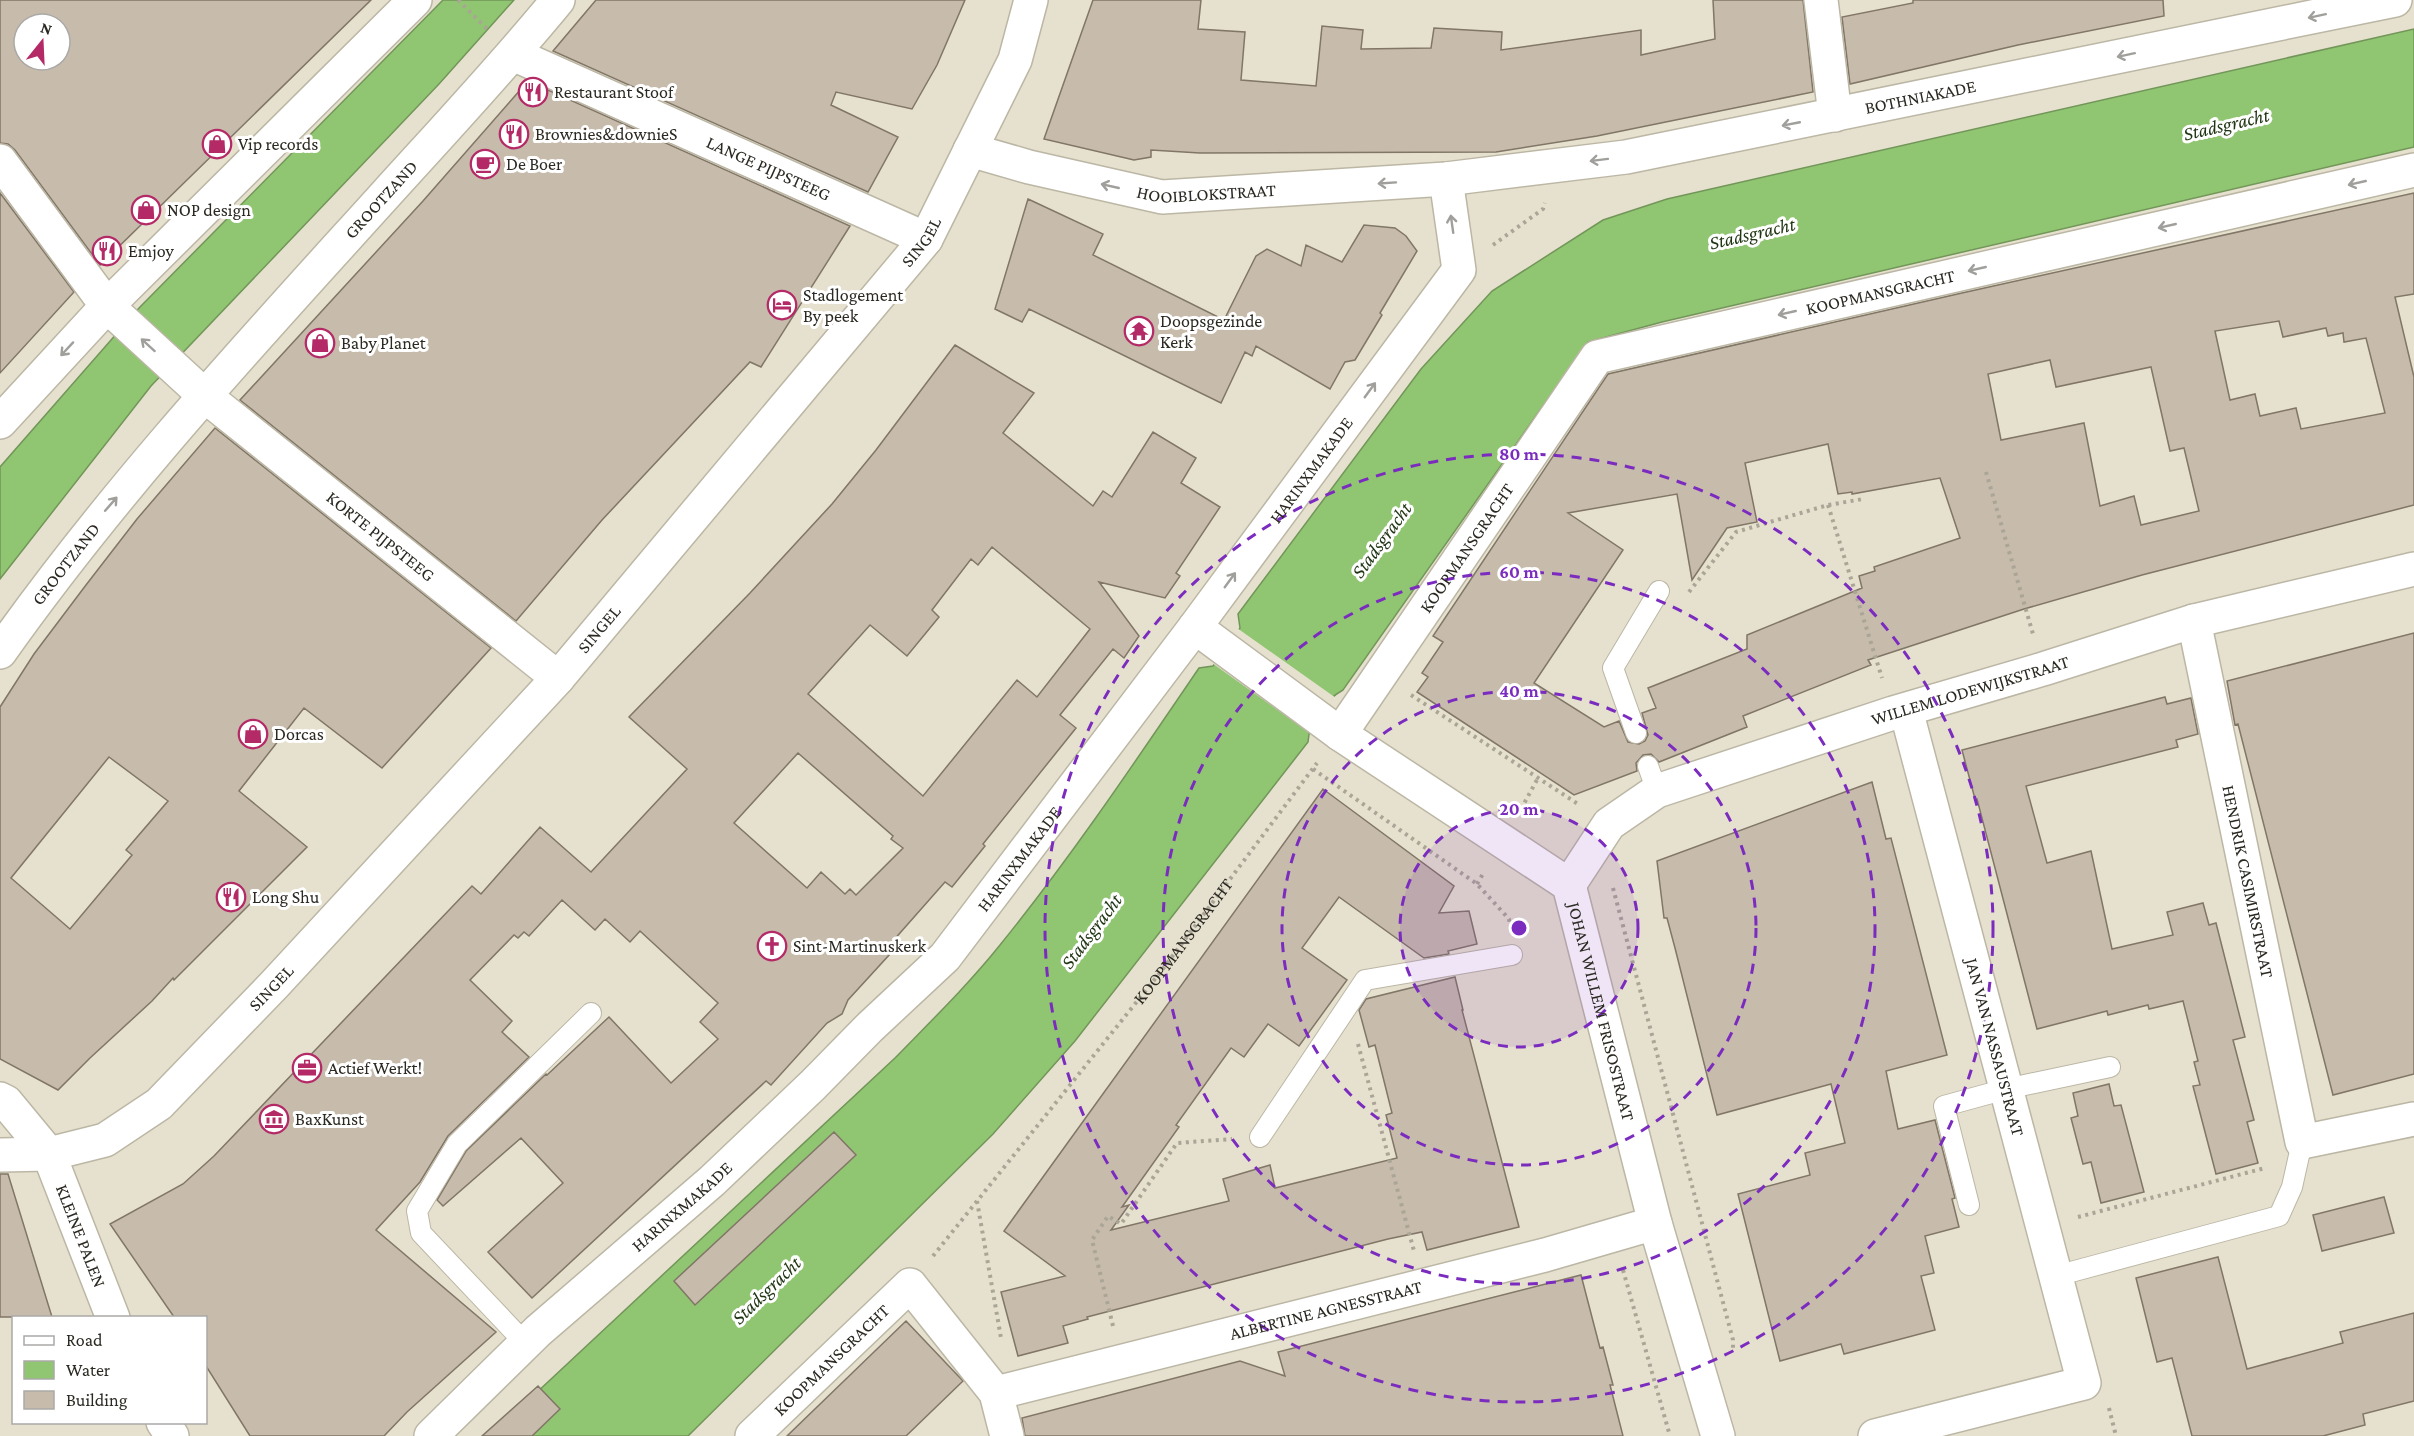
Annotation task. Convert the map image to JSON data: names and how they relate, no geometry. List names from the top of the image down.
{
  "streets": {
    "street": [
      "BOTHNIAKADE",
      "LANGE PIJPSTEEG",
      "HOOIBLOKSTRAAT",
      "GROOTZAND",
      "SINGEL",
      "KOOPMANSGRACHT",
      "HARINXMAKADE",
      "KORTE PIJPSTEEG",
      "WILLEM LODEWIJKSTRAAT",
      "HENDRIK CASIMIRSTRAAT",
      "JOHAN WILLEM FRISOSTRAAT",
      "JAN VAN NASSAUSTRAAT",
      "KLEINE PALEN",
      "ALBERTINE AGNESSTRAAT"
    ]
  },
  "crossings": [
    ["BOTHNIAKADE", "HOOIBLOKSTRAAT"],
    ["LANGE PIJPSTEEG", "GROOTZAND"],
    ["LANGE PIJPSTEEG", "SINGEL"],
    ["HOOIBLOKSTRAAT", "SINGEL"],
    ["GROOTZAND", "KORTE PIJPSTEEG"],
    ["SINGEL", "KORTE PIJPSTEEG"],
    ["SINGEL", "KLEINE PALEN"],
    ["KOOPMANSGRACHT", "JOHAN WILLEM FRISOSTRAAT"],
    ["HARINXMAKADE", "JOHAN WILLEM FRISOSTRAAT"],
    ["WILLEM LODEWIJKSTRAAT", "HENDRIK CASIMIRSTRAAT"],
    ["WILLEM LODEWIJKSTRAAT", "JOHAN WILLEM FRISOSTRAAT"],
    ["WILLEM LODEWIJKSTRAAT", "JAN VAN NASSAUSTRAAT"],
    ["JOHAN WILLEM FRISOSTRAAT", "ALBERTINE AGNESSTRAAT"]
  ],
  "one_way": ["BOTHNIAKADE", "HOOIBLOKSTRAAT", "KOOPMANSGRACHT"],
  "water": ["Stadsgracht"],
  "places": {
    "restaurant": [
      "Restaurant Stoof",
      "Brownies&downieS",
      "Emjoy",
      "Long Shu"
    ],
    "shop": [
      "Vip records",
      "NOP design",
      "Baby Planet",
      "Dorcas"
    ],
    "cafe": ["De Boer"],
    "hotel": ["Stadlogement By peek"],
    "temple": ["Doopsgezinde Kerk"],
    "church": ["Sint-Martinuskerk"],
    "office": ["Actief Werkt!"],
    "museum": ["BaxKunst"]
  },
  "legend": ["Road", "Water", "Building"],
  "north": "top",
  "rings": [
    "80 m",
    "60 m",
    "40 m",
    "20 m"
  ]
}
